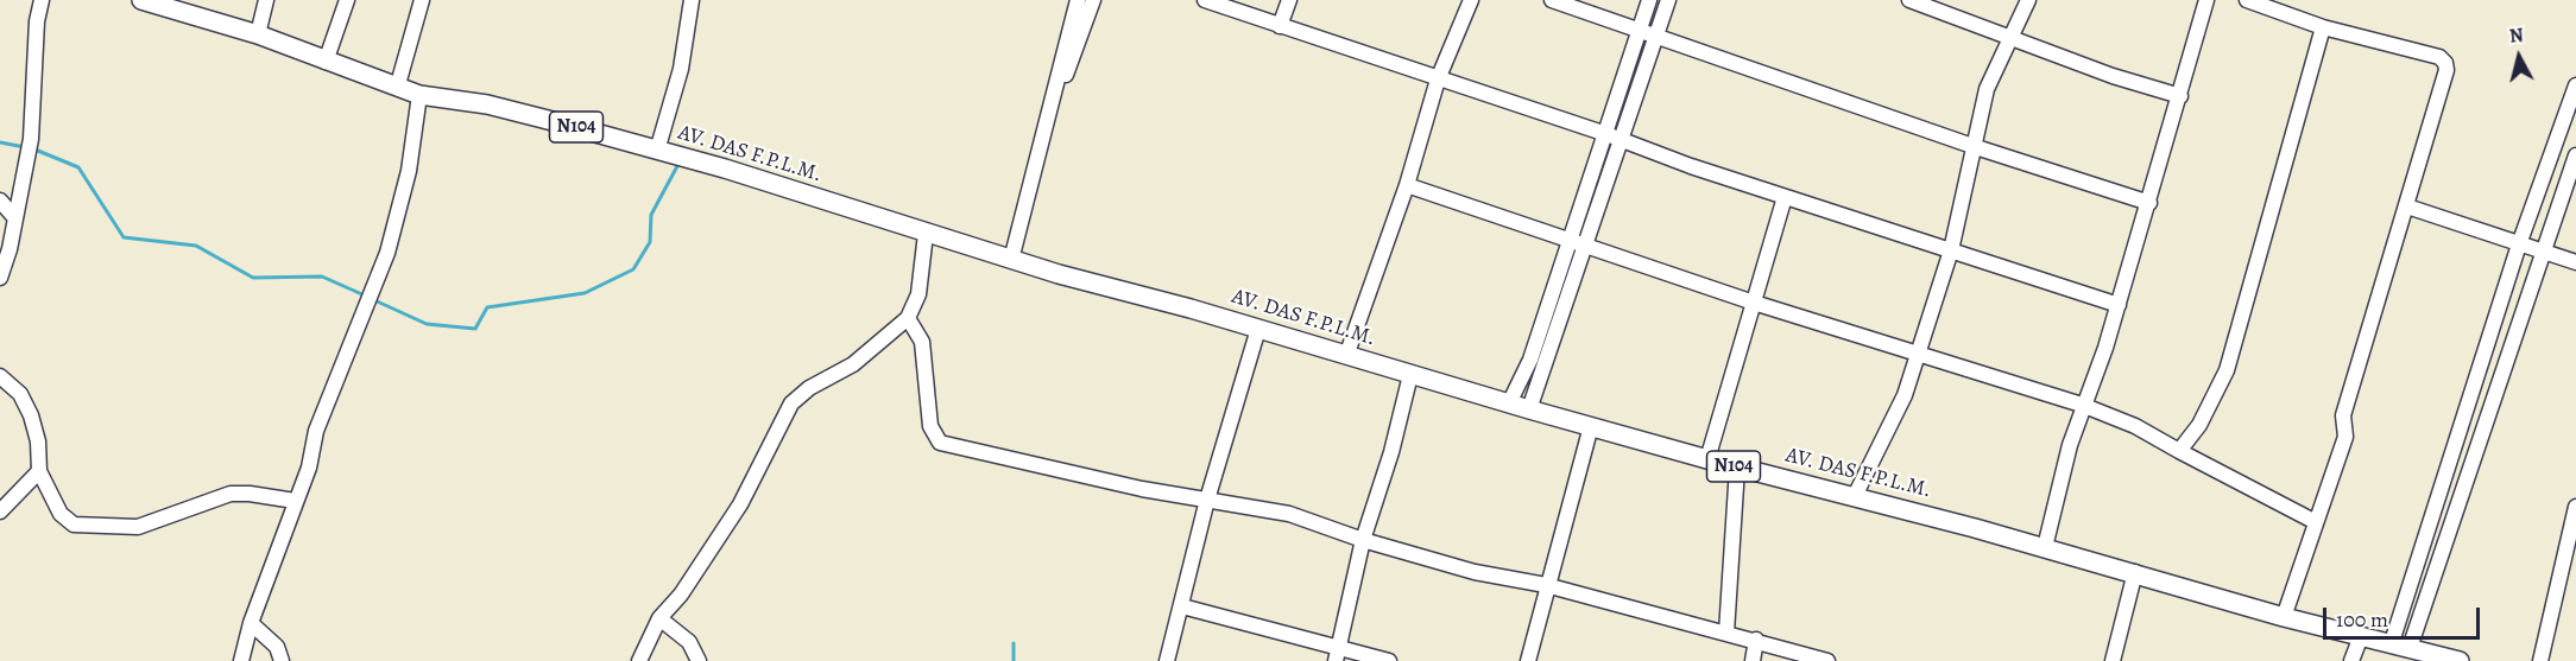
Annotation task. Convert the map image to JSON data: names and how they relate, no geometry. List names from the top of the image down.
{
  "streets": {
    "main road": ["N104", "AV. DAS F.P.L.M."]
  },
  "scale_bar": "100 m",
  "north": "top"
}
